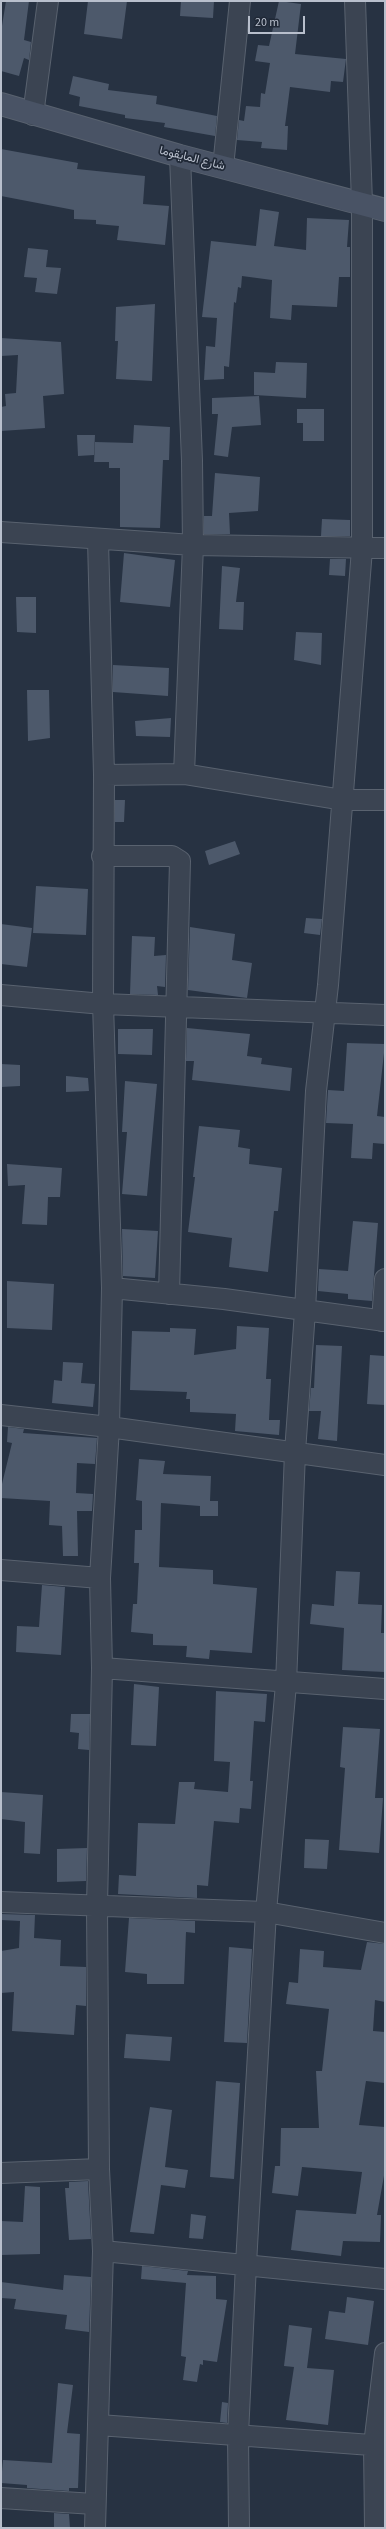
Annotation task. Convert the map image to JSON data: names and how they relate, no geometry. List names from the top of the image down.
{
  "streets": {
    "street": ["شارع المايقوما"]
  },
  "scale_bar": "20 m"
}
